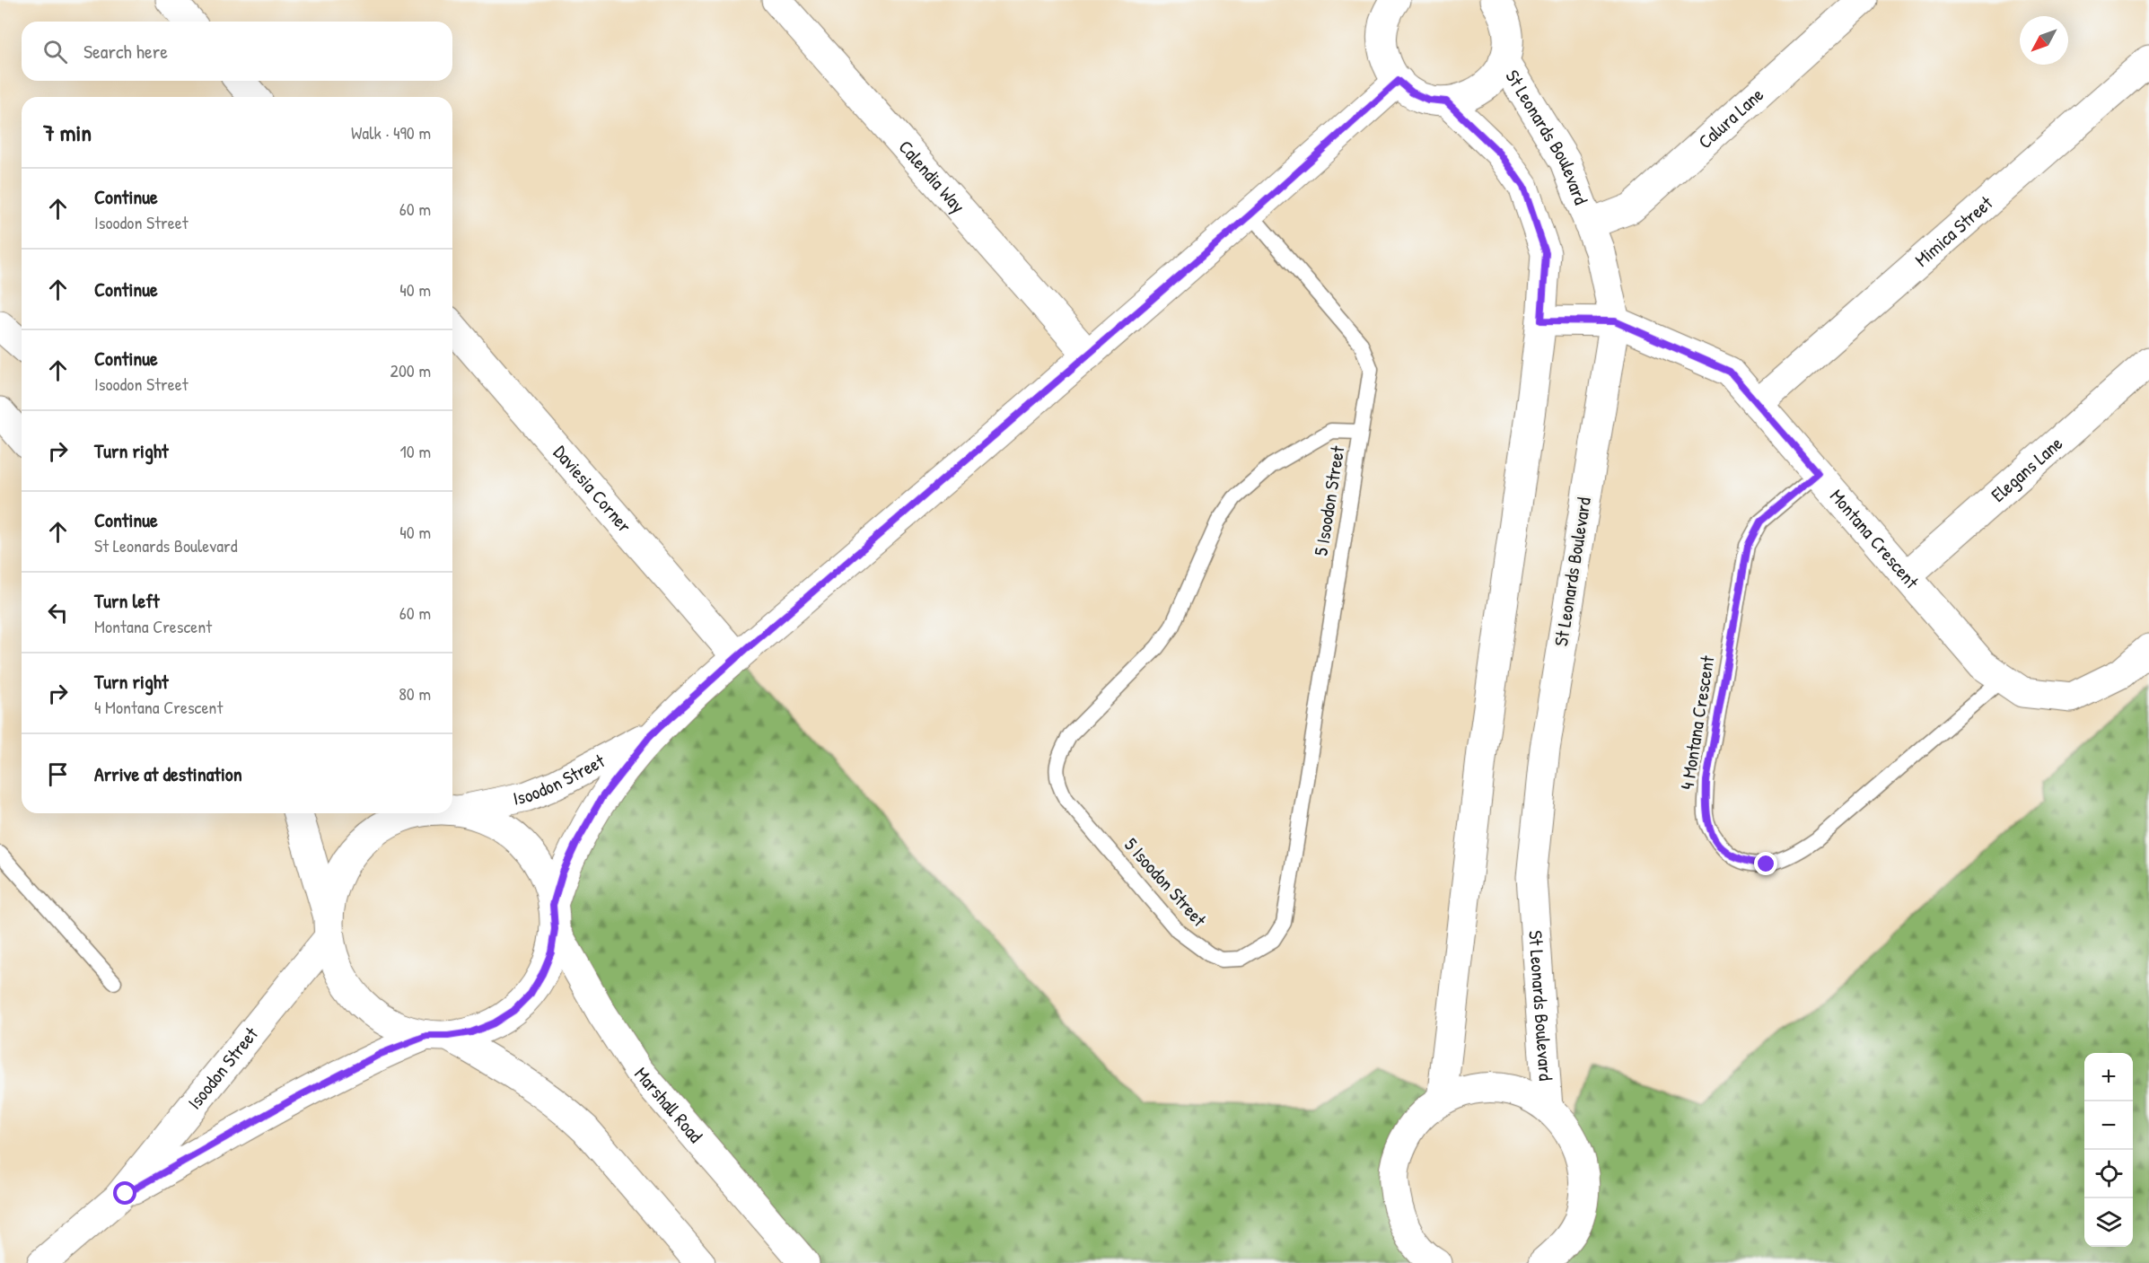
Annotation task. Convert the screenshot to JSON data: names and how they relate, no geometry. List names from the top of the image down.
{
  "streets": {
    "street": [
      "Calura Lane",
      "St Leonards Boulevard",
      "Calendia Way",
      "Mimica Street",
      "Elegans Lane",
      "Daviesia Corner",
      "Montana Crescent",
      "Isoodon Street",
      "Marshall Road"
    ],
    "lane": ["5 Isoodon Street", "4 Montana Crescent"]
  },
  "crossings": [
    ["Calura Lane", "St Leonards Boulevard"],
    ["St Leonards Boulevard", "Montana Crescent"],
    ["Calendia Way", "Isoodon Street"],
    ["Mimica Street", "Montana Crescent"],
    ["Elegans Lane", "Montana Crescent"],
    ["Daviesia Corner", "Isoodon Street"],
    ["5 Isoodon Street", "Isoodon Street"],
    ["Montana Crescent", "4 Montana Crescent"],
    ["Isoodon Street", "Marshall Road"]
  ],
  "north": "bottom left",
  "page": {
    "search": "Search here",
    "heading": ["7 min", "Walk · 490 m"],
    "list": [
      ["Continue", "Isoodon Street", "60 m"],
      ["Continue", "40 m"],
      ["Continue", "Isoodon Street", "200 m"],
      ["Turn right", "10 m"],
      ["Continue", "St Leonards Boulevard", "40 m"],
      ["Turn left", "Montana Crescent", "60 m"],
      ["Turn right", "4 Montana Crescent", "80 m"],
      "Arrive at destination"
    ],
    "map_buttons": ["+", "−"]
  }
}
